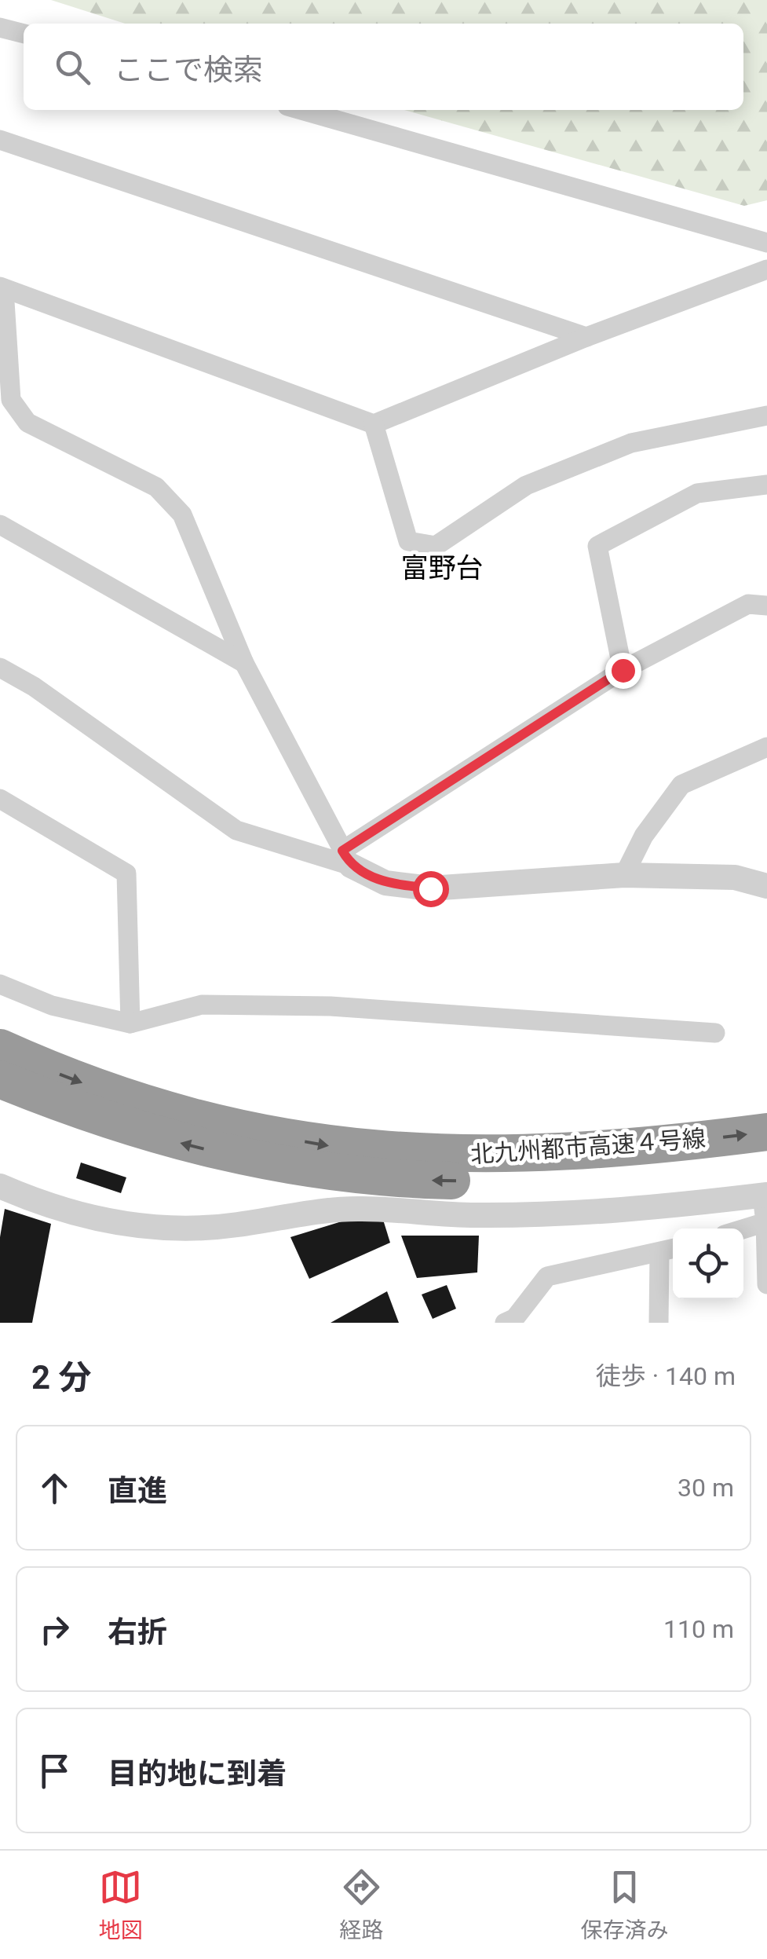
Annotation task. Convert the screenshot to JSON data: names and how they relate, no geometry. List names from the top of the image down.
{
  "streets": {
    "highway": ["北九州都市高速４号線"]
  },
  "districts": ["富野台"],
  "page": {
    "search": "ここで検索",
    "heading": ["2 分", "徒歩 · 140 m"],
    "list": [
      ["直進", "30 m"],
      ["右折", "110 m"],
      "目的地に到着"
    ],
    "nav": ["地図", "経路", "保存済み"]
  }
}
